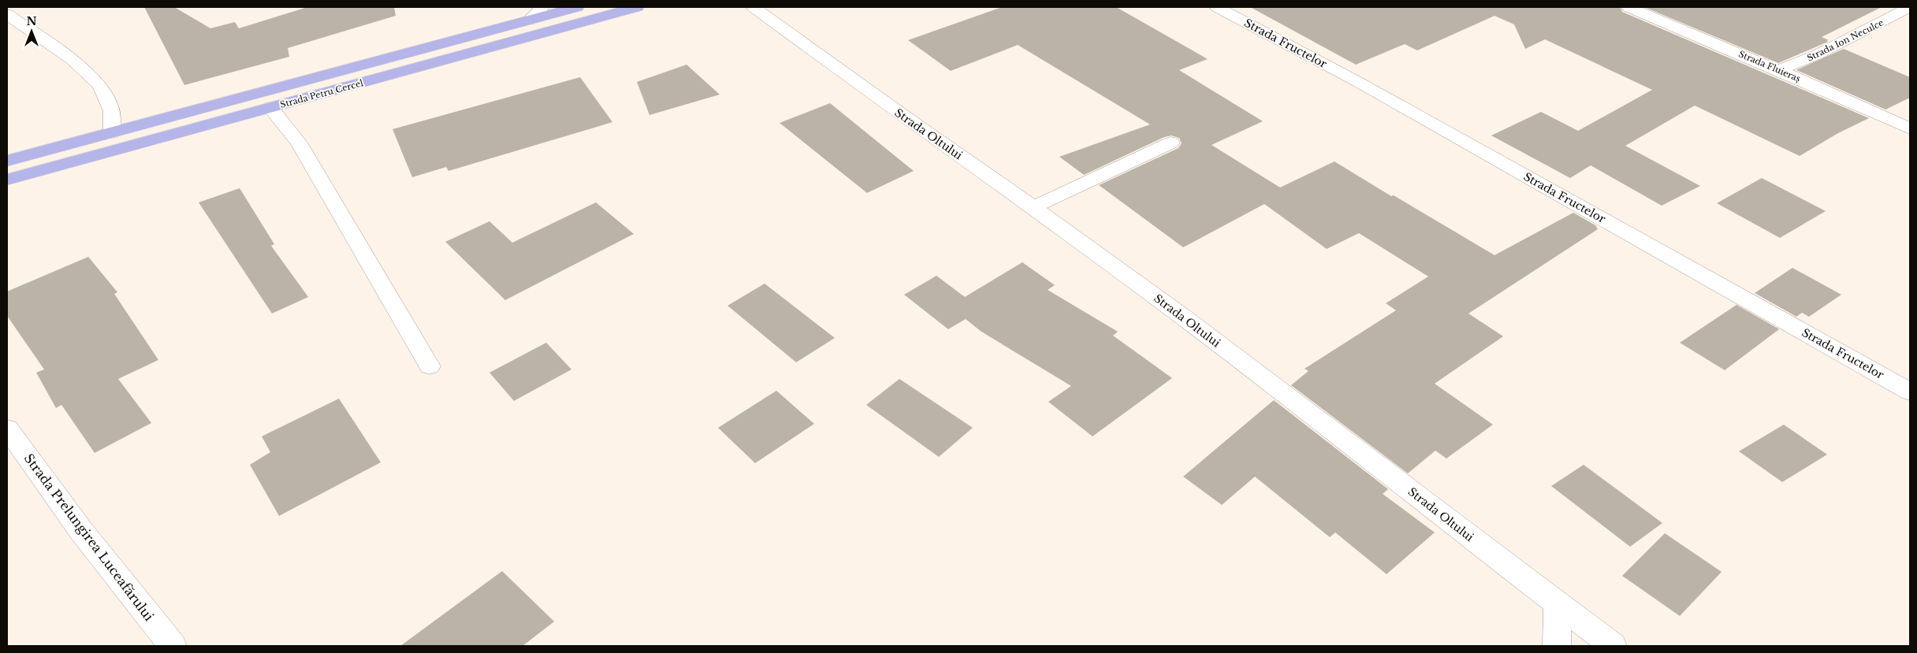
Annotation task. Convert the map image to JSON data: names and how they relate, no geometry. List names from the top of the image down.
{
  "streets": {
    "main road": ["Strada Petru Cercel"],
    "street": [
      "Strada Ion Neculce",
      "Strada Fructelor",
      "Strada Fluieraș",
      "Strada Oltului",
      "Strada Prelungirea Luceafărului"
    ]
  },
  "crossings": [
    ["Strada Ion Neculce", "Strada Fluieraș"]
  ],
  "north": "top"
}
